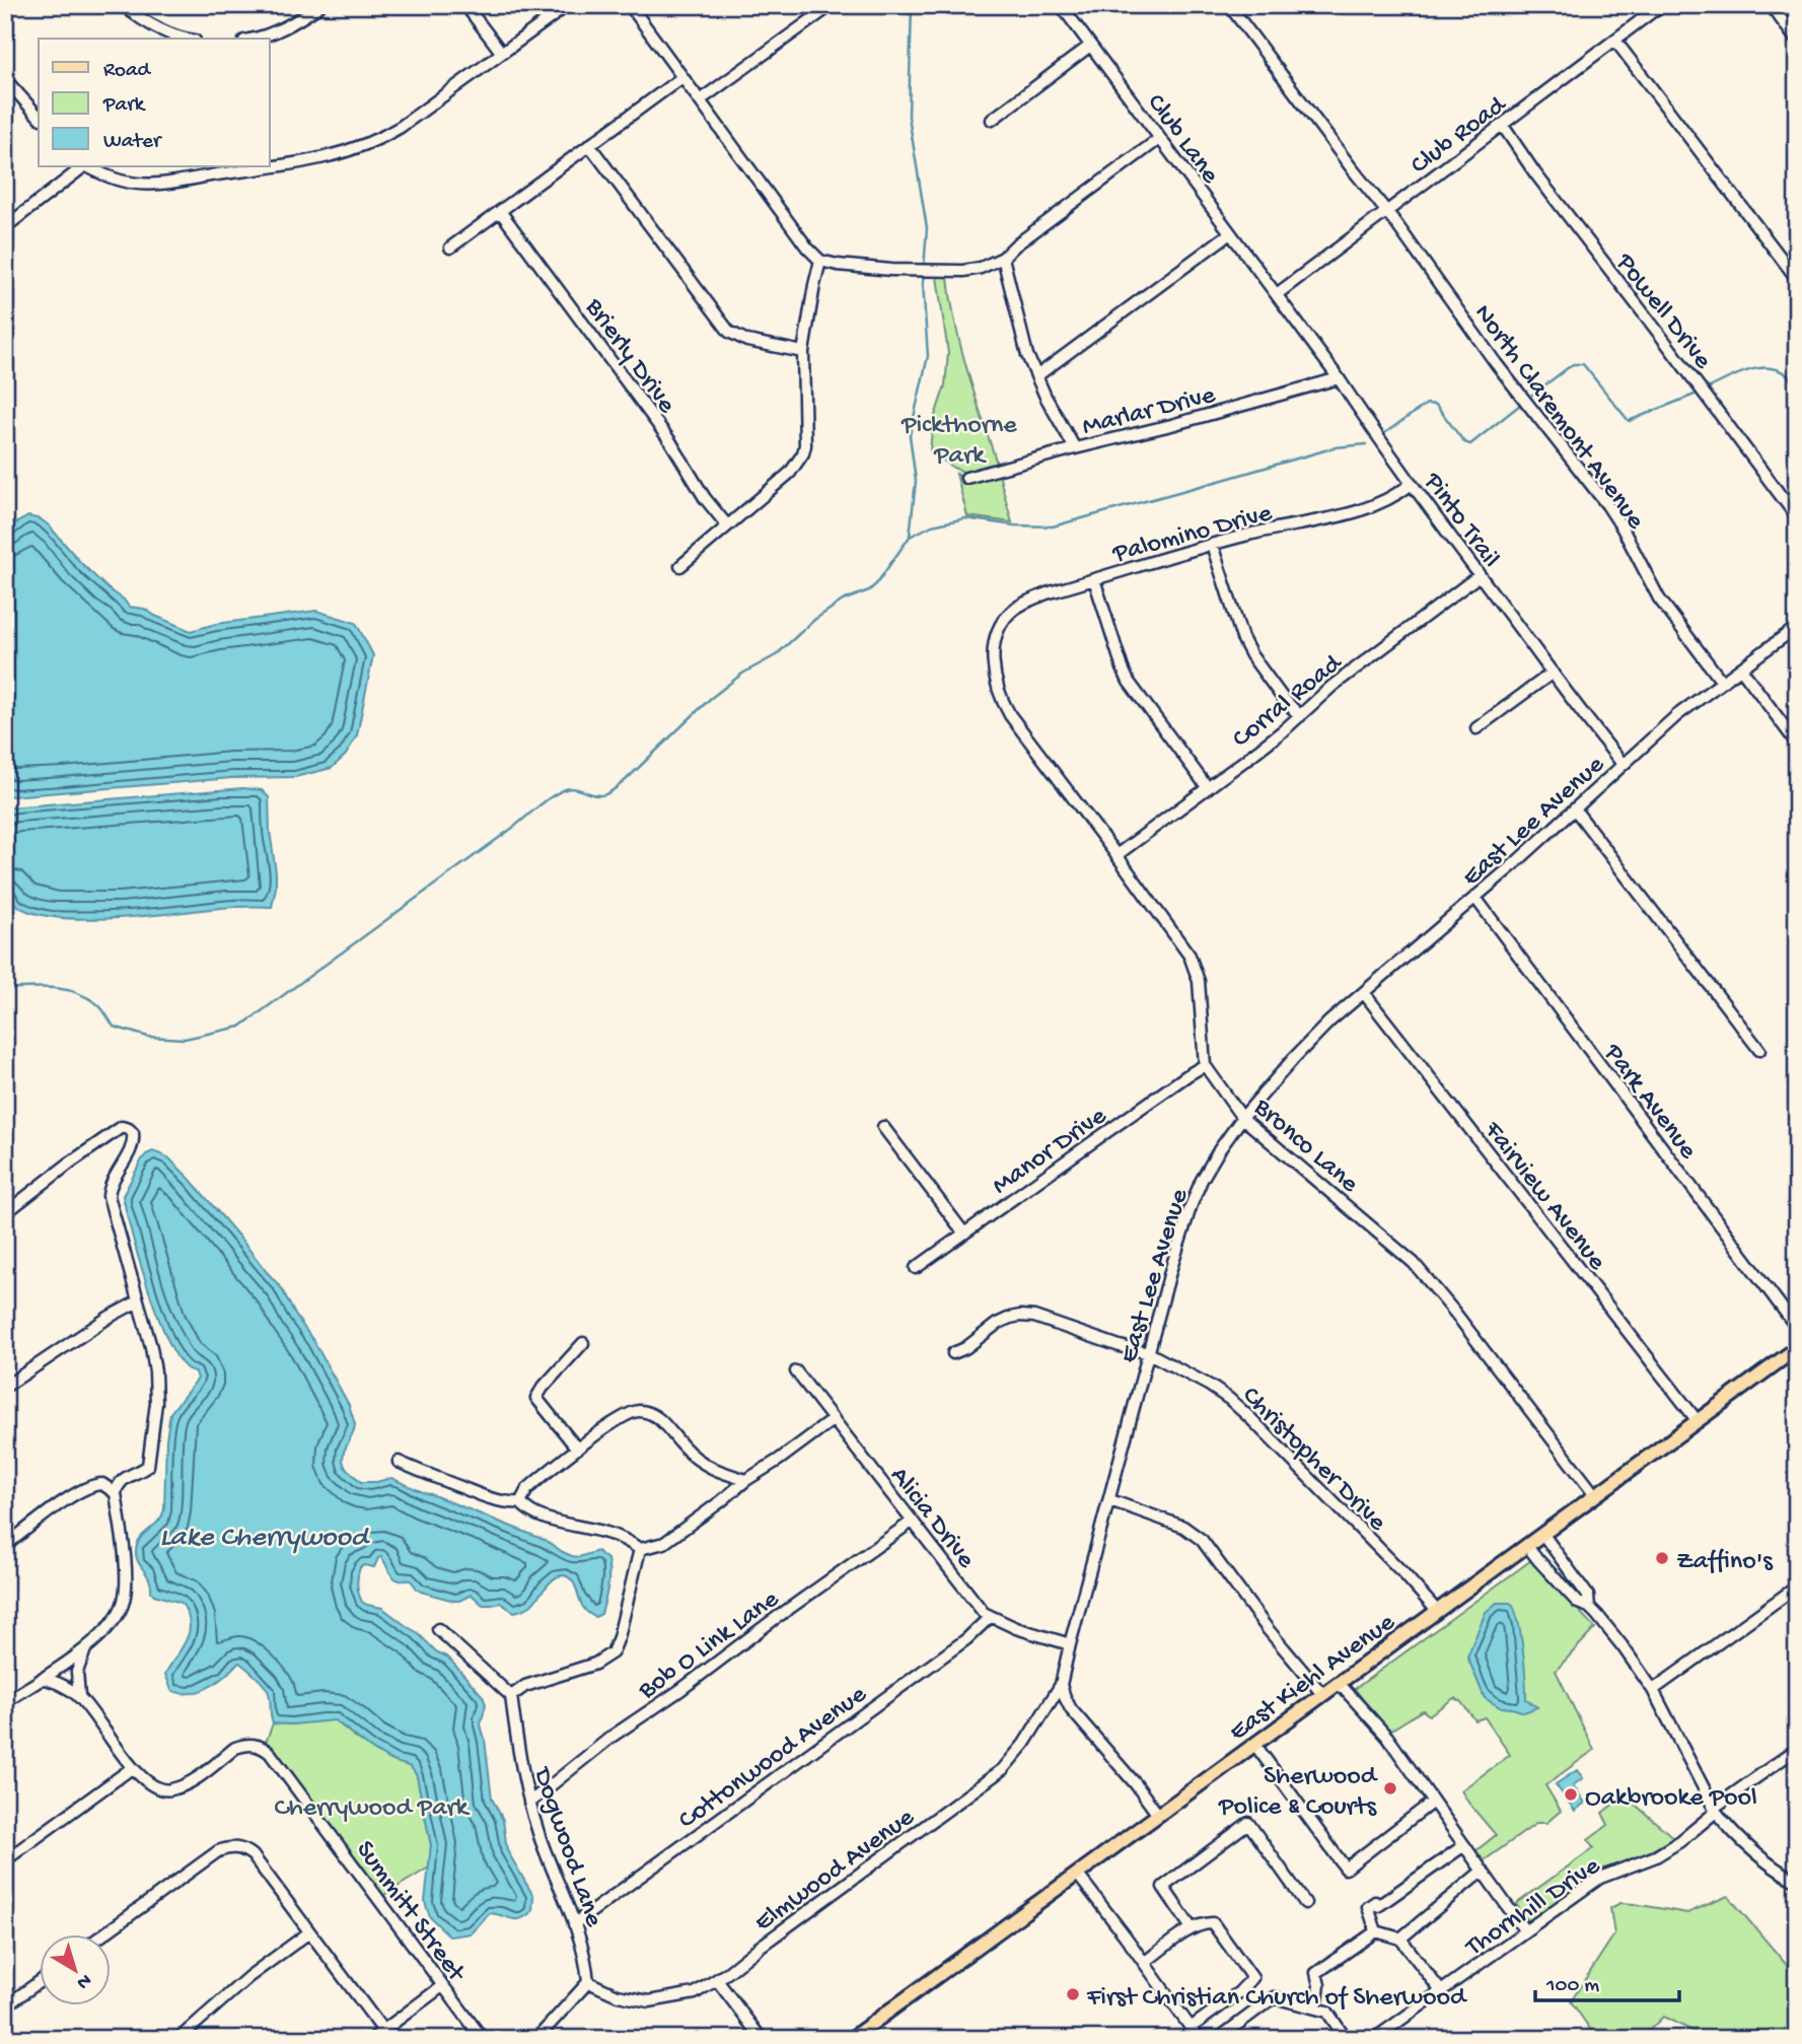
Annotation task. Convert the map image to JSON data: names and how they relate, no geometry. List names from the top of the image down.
{
  "streets": {
    "main road": ["East Kiehl Avenue"],
    "street": [
      "Club Road",
      "Club Lane",
      "Powell Drive",
      "Brierly Drive",
      "Marlar Drive",
      "North Claremont Avenue",
      "Pinto Trail",
      "Palomino Drive",
      "Corral Road",
      "East Lee Avenue",
      "Park Avenue",
      "Bronco Lane",
      "Manor Drive",
      "Fairview Avenue",
      "Christopher Drive",
      "Alicia Drive",
      "Bob O Link Lane",
      "Cottonwood Avenue",
      "Dogwood Lane",
      "Elmwood Avenue",
      "Thornhill Drive",
      "Summitt Street"
    ]
  },
  "crossings": [
    ["Club Road", "Club Lane"],
    ["Club Road", "Powell Drive"],
    ["Club Road", "North Claremont Avenue"],
    ["Club Road", "Pinto Trail"],
    ["Club Lane", "Pinto Trail"],
    ["Marlar Drive", "Pinto Trail"],
    ["North Claremont Avenue", "East Lee Avenue"],
    ["Pinto Trail", "Palomino Drive"],
    ["Pinto Trail", "Corral Road"],
    ["Pinto Trail", "East Lee Avenue"],
    ["Palomino Drive", "Corral Road"],
    ["East Lee Avenue", "Park Avenue"],
    ["East Lee Avenue", "Bronco Lane"],
    ["East Lee Avenue", "Fairview Avenue"],
    ["East Lee Avenue", "Christopher Drive"],
    ["East Lee Avenue", "Alicia Drive"],
    ["East Lee Avenue", "Elmwood Avenue"],
    ["Bronco Lane", "Manor Drive"],
    ["Bronco Lane", "East Kiehl Avenue"],
    ["Fairview Avenue", "East Kiehl Avenue"],
    ["Christopher Drive", "East Kiehl Avenue"],
    ["Alicia Drive", "Bob O Link Lane"],
    ["Alicia Drive", "Cottonwood Avenue"],
    ["Bob O Link Lane", "Dogwood Lane"],
    ["Cottonwood Avenue", "Dogwood Lane"],
    ["Dogwood Lane", "Elmwood Avenue"]
  ],
  "water": ["Lake Cherrywood"],
  "parks": ["Pickthorne Park", "Cherrywood Park"],
  "places": [
    "Zaffino's",
    "Sherwood Police & Courts",
    "Oakbrooke Pool",
    "First Christian Church of Sherwood"
  ],
  "legend": ["Road", "Park", "Water"],
  "scale_bar": "100 m",
  "north": "bottom right"
}
